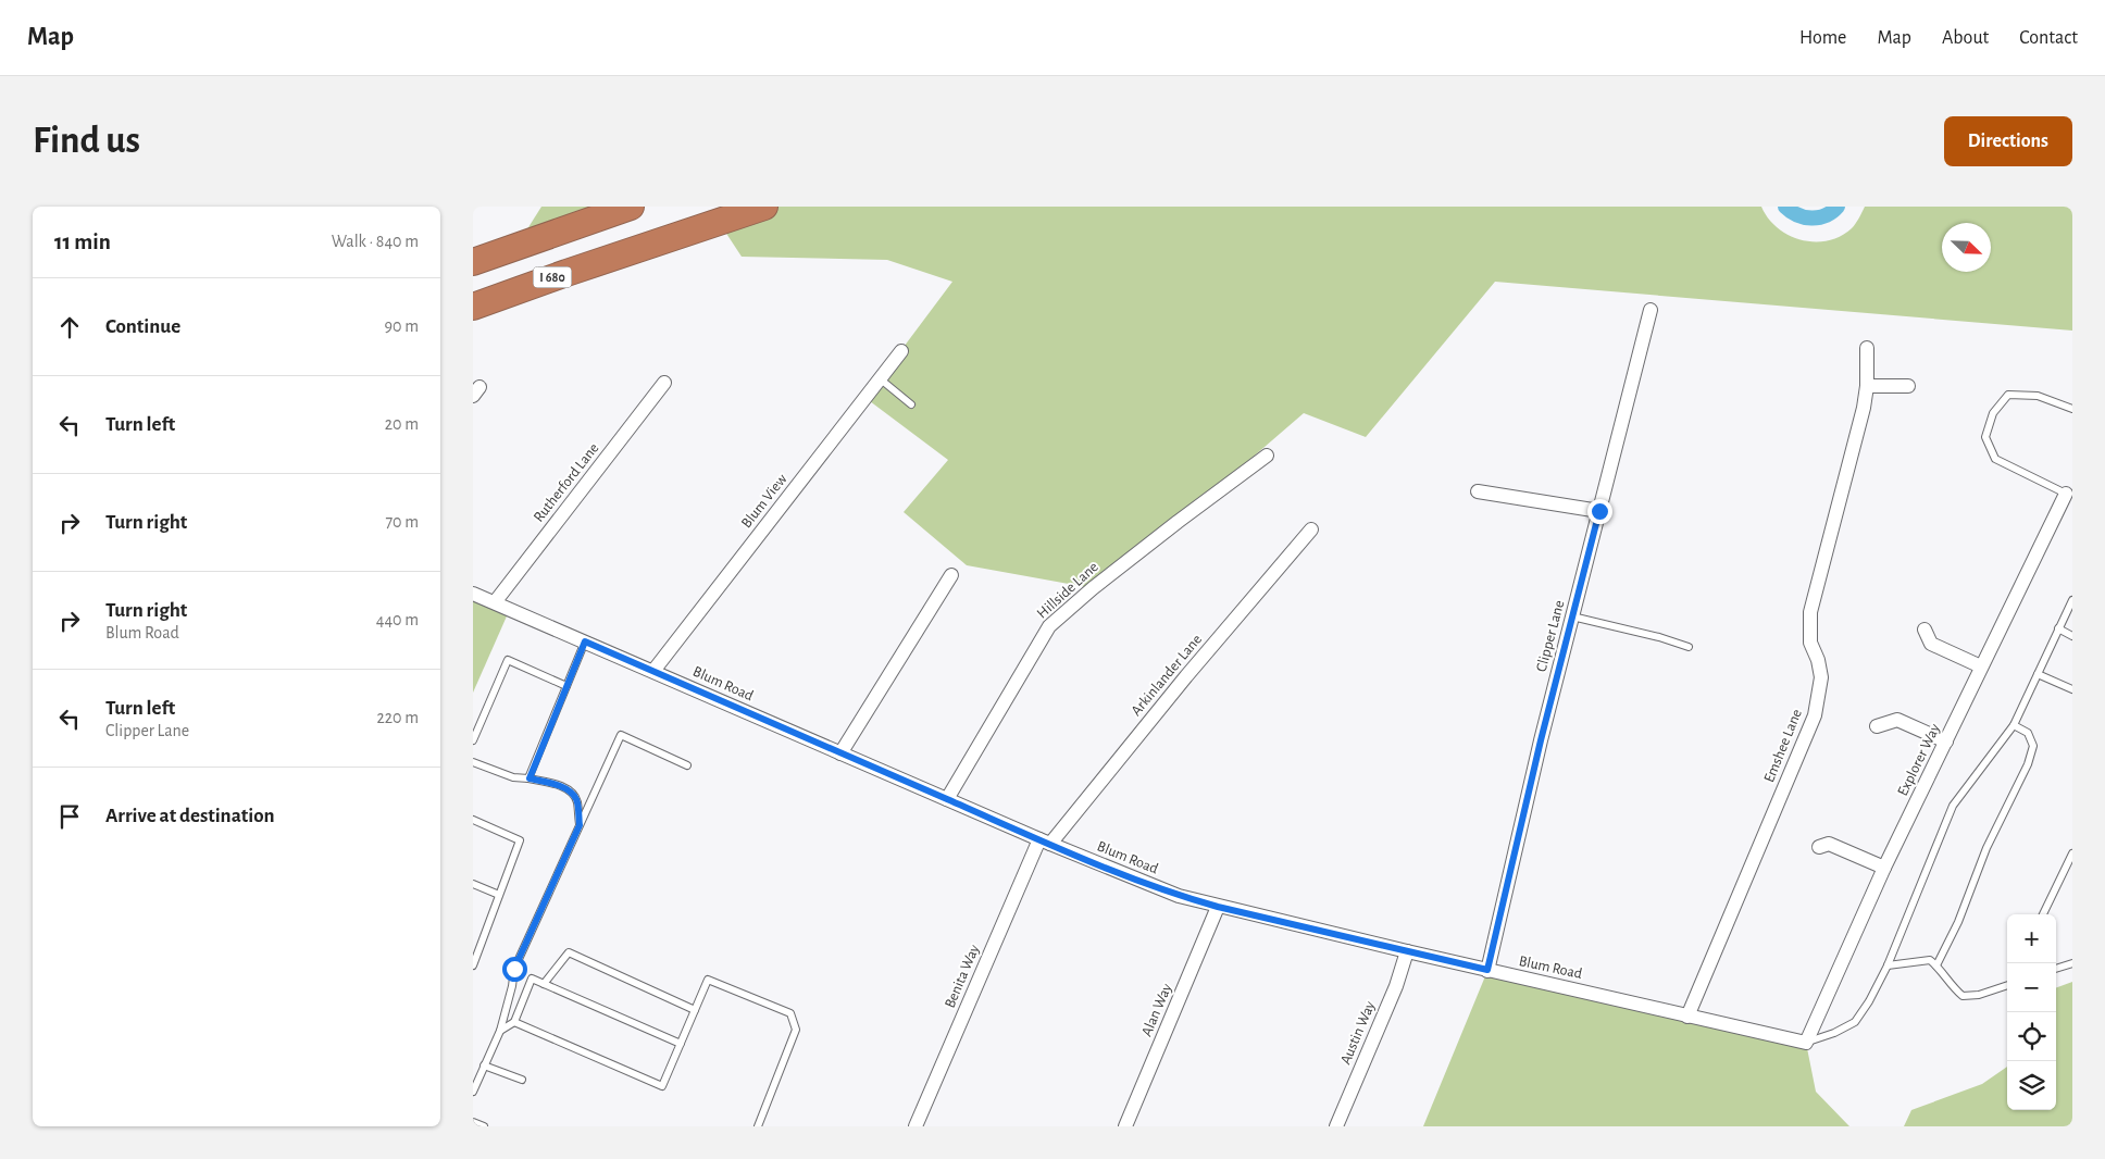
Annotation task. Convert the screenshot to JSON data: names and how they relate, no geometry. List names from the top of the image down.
{
  "streets": {
    "highway": ["I 680"],
    "street": [
      "Rutherford Lane",
      "Blum View",
      "Hillside Lane",
      "Clipper Lane",
      "Arkinlander Lane",
      "Blum Road",
      "Emshee Lane",
      "Explorer Way",
      "Benita Way",
      "Alan Way",
      "Austin Way"
    ]
  },
  "crossings": [
    ["Rutherford Lane", "Blum Road"],
    ["Blum View", "Blum Road"],
    ["Hillside Lane", "Blum Road"],
    ["Clipper Lane", "Blum Road"],
    ["Arkinlander Lane", "Blum Road"],
    ["Arkinlander Lane", "Benita Way"],
    ["Blum Road", "Emshee Lane"],
    ["Blum Road", "Explorer Way"],
    ["Blum Road", "Benita Way"],
    ["Blum Road", "Alan Way"],
    ["Blum Road", "Austin Way"]
  ],
  "north": "bottom right",
  "page": {
    "header": "Map",
    "nav": [
      "Home",
      "Map",
      "About",
      "Contact"
    ],
    "buttons": "Directions",
    "title": "Find us",
    "heading": ["11 min", "Walk · 840 m"],
    "list": [
      ["Continue", "90 m"],
      ["Turn left", "20 m"],
      ["Turn right", "70 m"],
      ["Turn right", "Blum Road", "440 m"],
      ["Turn left", "Clipper Lane", "220 m"],
      "Arrive at destination"
    ],
    "map_buttons": ["+", "−"]
  }
}
